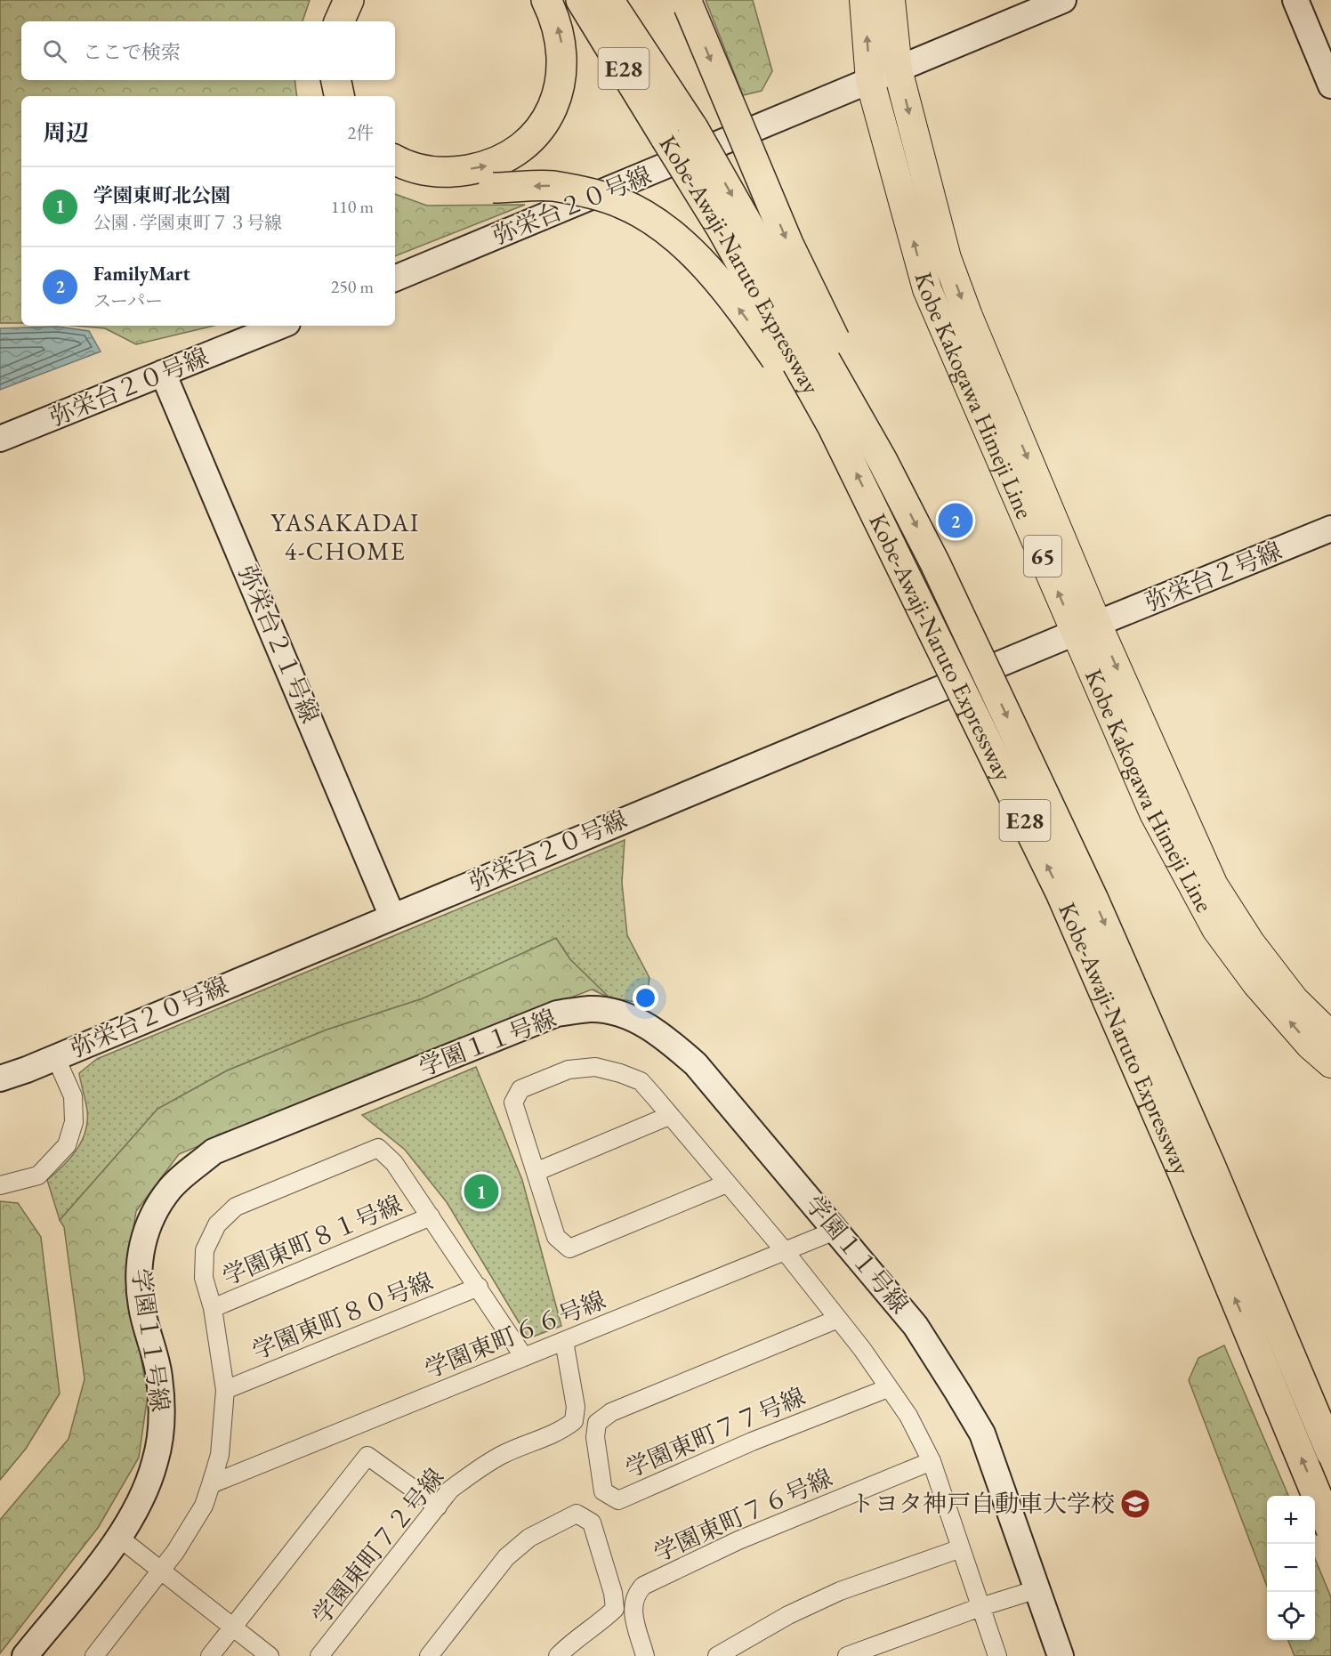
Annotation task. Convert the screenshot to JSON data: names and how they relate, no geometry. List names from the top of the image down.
{
  "streets": {
    "highway": ["E28", "Kobe-Awaji-Naruto Expressway"],
    "main road": ["Kobe Kakogawa Himeji Line", "65"],
    "street": [
      "弥栄台２０号線",
      "弥栄台２号線",
      "弥栄台２１号線",
      "学園１１号線",
      "学園東町８１号線",
      "学園東町８０号線",
      "学園東町６６号線",
      "学園東町７７号線",
      "学園東町７６号線",
      "学園東町７２号線"
    ]
  },
  "crossings": [
    ["弥栄台２０号線", "Kobe Kakogawa Himeji Line"],
    ["弥栄台２０号線", "弥栄台２号線"],
    ["弥栄台２０号線", "弥栄台２１号線"],
    ["Kobe Kakogawa Himeji Line", "弥栄台２号線"],
    ["学園１１号線", "学園東町６６号線"],
    ["学園東町６６号線", "学園東町７２号線"]
  ],
  "districts": ["YASAKADAI 4-CHOME"],
  "places": {
    "school or university": ["トヨタ神戸自動車大学校"]
  },
  "page": {
    "search": "ここで検索",
    "heading": ["周辺", "2件"],
    "list": [
      {
        "mark": "1",
        "name": "学園東町北公園",
        "note": "公園 · 学園東町７３号線",
        "value": "110 m"
      },
      {
        "mark": "2",
        "name": "FamilyMart",
        "note": "スーパー",
        "value": "250 m"
      }
    ],
    "pins": ["2", "1"],
    "map_buttons": ["+", "−"]
  }
}
